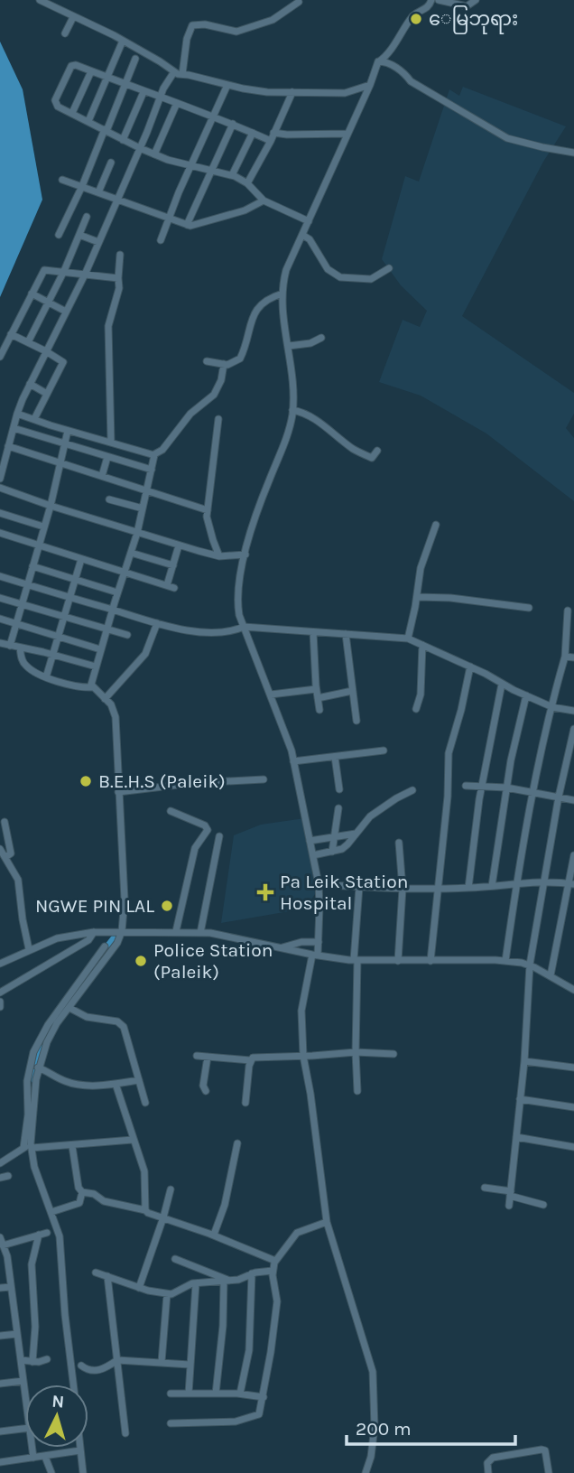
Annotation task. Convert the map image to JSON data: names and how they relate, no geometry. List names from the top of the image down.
{
  "places": {
    "other": [
      "ေမြဘုရား",
      "B.E.H.S (Paleik)",
      "NGWE PIN LAL",
      "Police Station (Paleik)"
    ],
    "health": ["Pa Leik Station Hospital"]
  },
  "scale_bar": "200 m",
  "north": "top"
}
